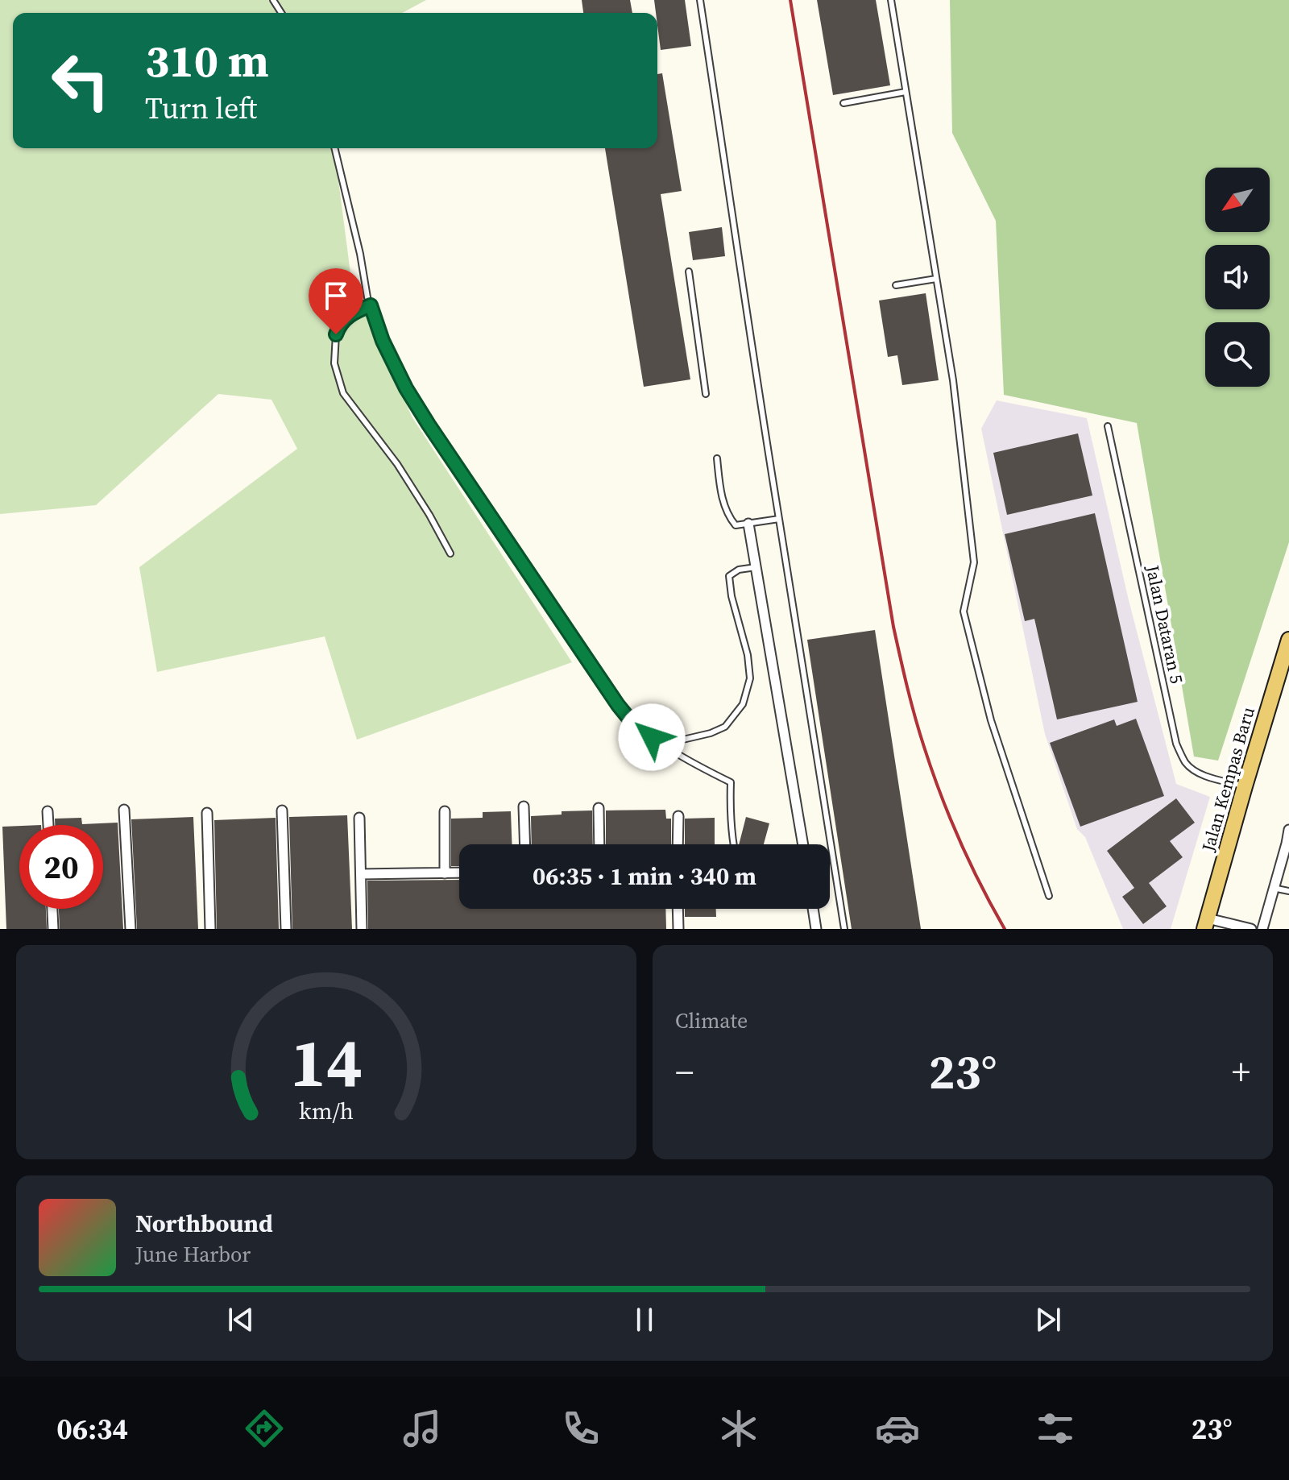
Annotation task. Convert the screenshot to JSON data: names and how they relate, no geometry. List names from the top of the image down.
{
  "streets": {
    "main road": ["Jalan Kempas Baru"],
    "lane": ["Jalan Dataran 5"]
  },
  "crossings": [
    ["Jalan Dataran 5", "Jalan Kempas Baru"]
  ],
  "north": "bottom left",
  "page": {
    "turn": ["310 m", "Turn left"],
    "limit": "20",
    "trip": "06:35 · 1 min · 340 m",
    "tile": "Climate",
    "heat": ["−", "23°", "+"],
    "song": ["Northbound", "June Harbor"],
    "tabs": ["06:34", "23°"],
    "gauge": ["14", "km/h"]
  }
}
